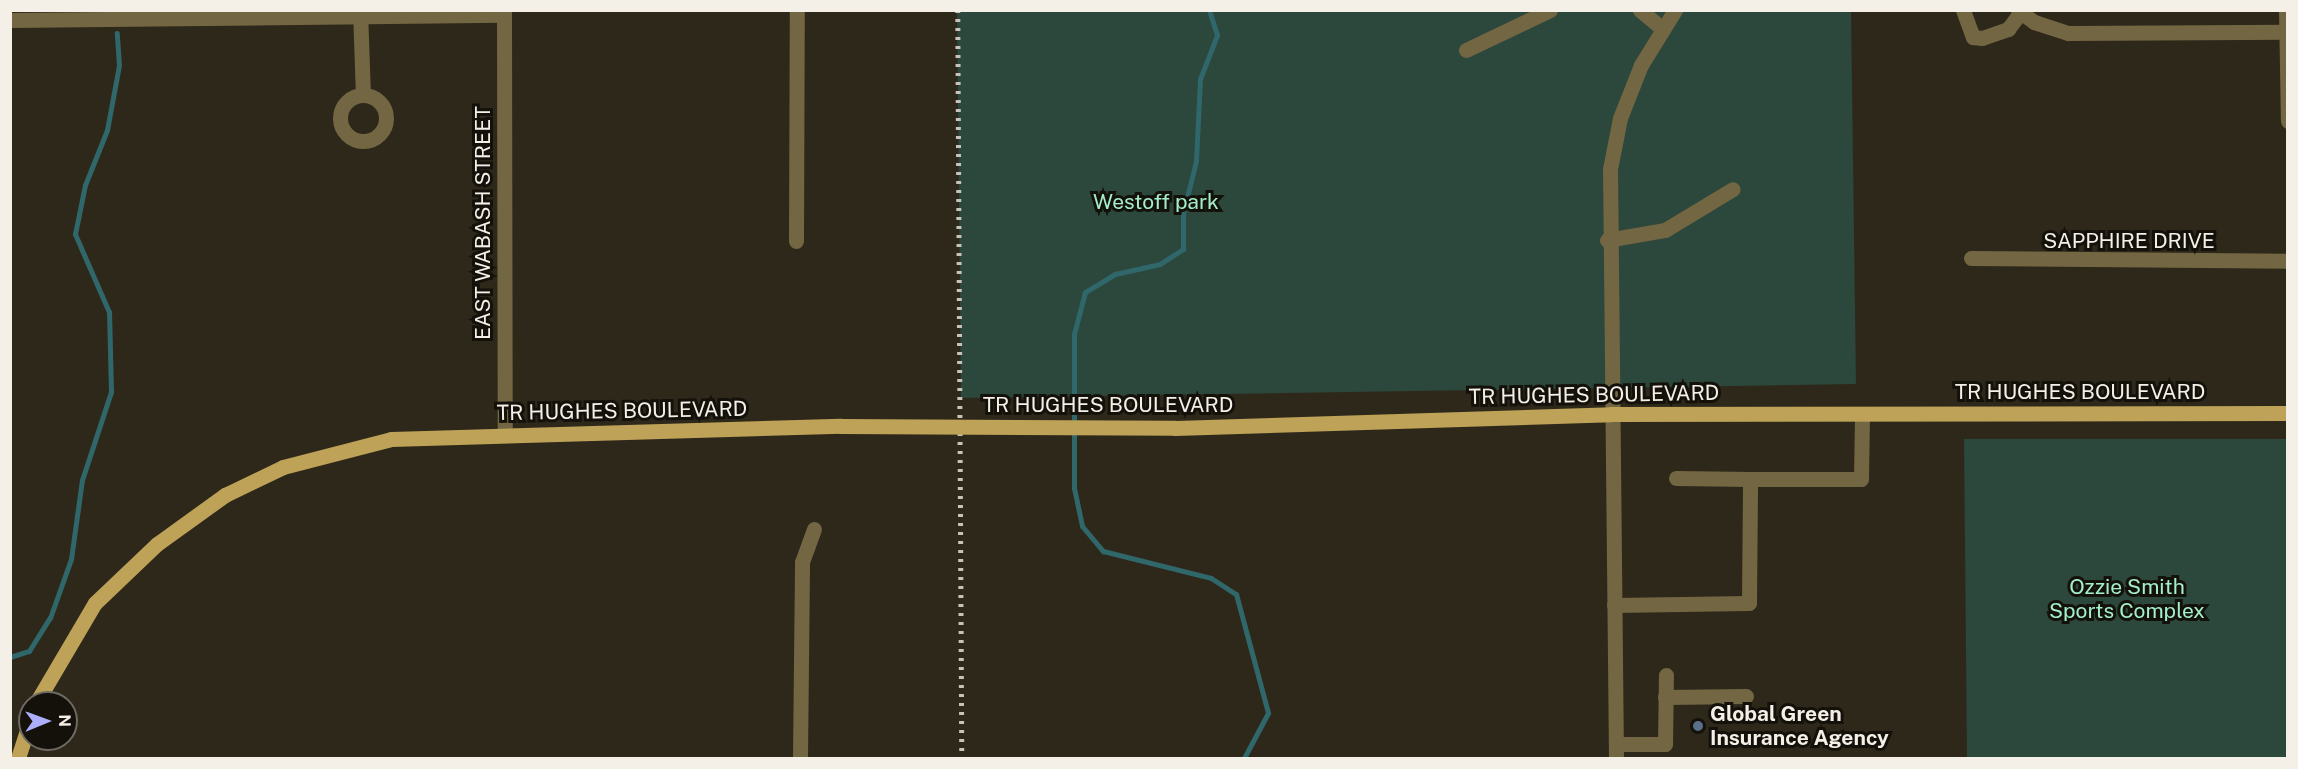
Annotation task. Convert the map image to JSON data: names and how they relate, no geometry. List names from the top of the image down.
{
  "streets": {
    "main road": ["TR HUGHES BOULEVARD"],
    "street": ["EAST WABASH STREET", "SAPPHIRE DRIVE"]
  },
  "crossings": [
    ["EAST WABASH STREET", "TR HUGHES BOULEVARD"]
  ],
  "parks": ["Westoff park", "Ozzie Smith Sports Complex"],
  "places": ["Global Green Insurance Agency"],
  "north": "right"
}
